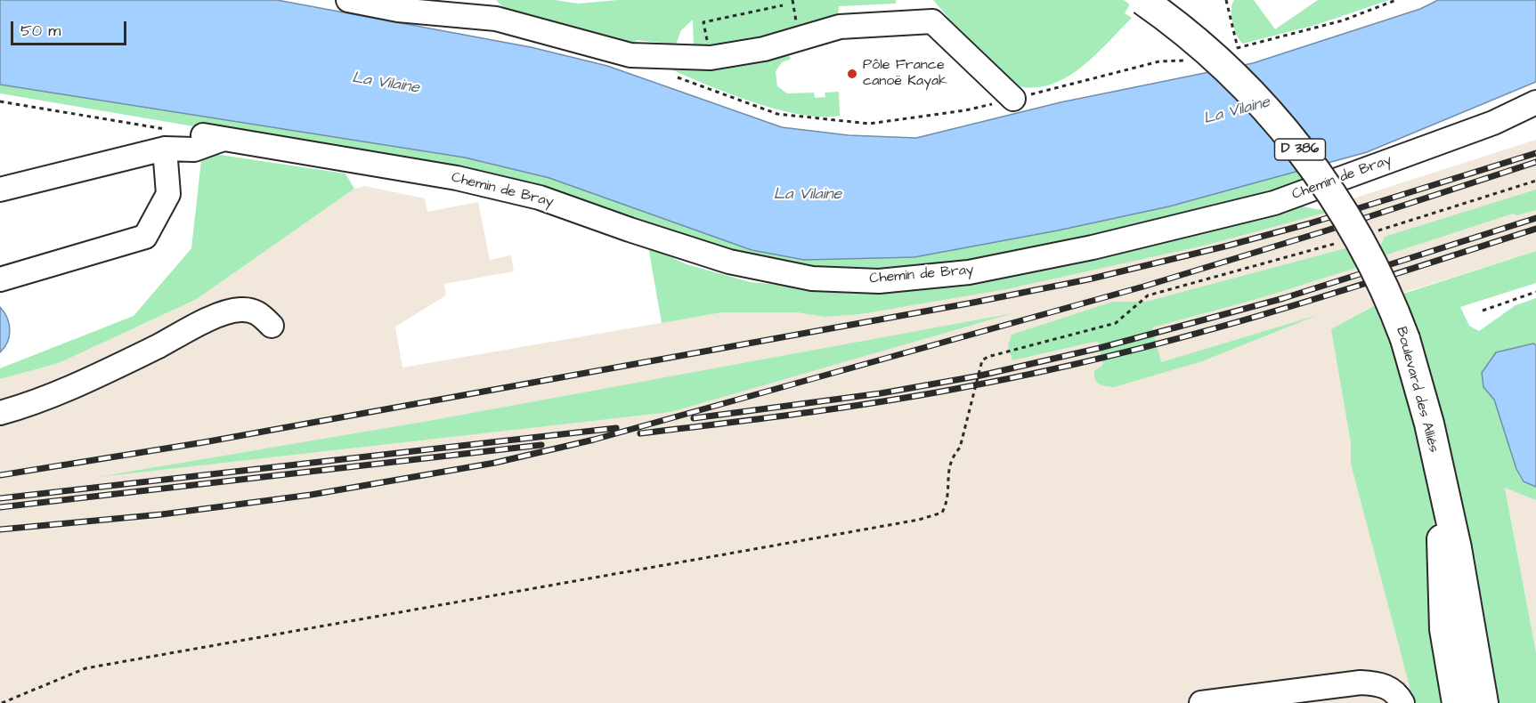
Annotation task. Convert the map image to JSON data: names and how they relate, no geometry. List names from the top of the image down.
{
  "streets": {
    "main road": ["D 386", "Boulevard des Alliés"],
    "street": ["Chemin de Bray"]
  },
  "water": ["La Vilaine"],
  "places": ["Pôle France canoë Kayak"],
  "scale_bar": "50 m"
}
